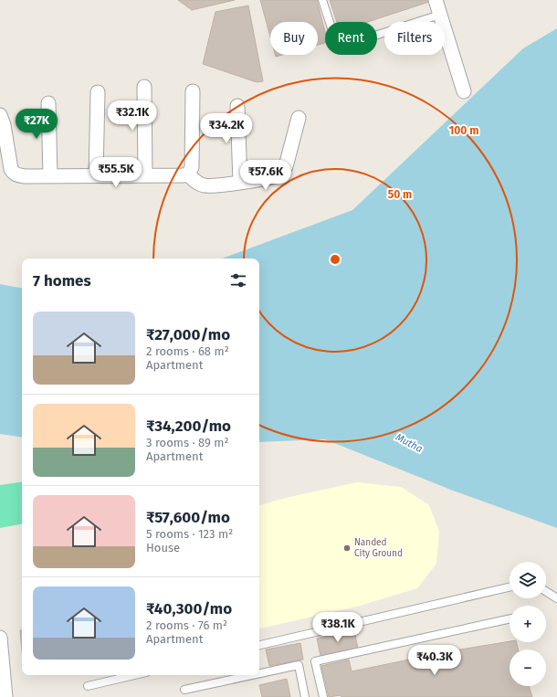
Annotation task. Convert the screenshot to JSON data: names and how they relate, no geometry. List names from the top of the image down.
{
  "water": ["Mutha"],
  "places": ["Nanded City Ground"],
  "page": {
    "chip": ["Buy", "Rent", "Filters"],
    "price": [
      "₹32.1K",
      "₹27K",
      "₹34.2K",
      "₹55.5K",
      "₹57.6K",
      "₹38.1K",
      "₹40.3K"
    ],
    "heading": "7 homes",
    "list": [
      {
        "name": "₹27,000/mo",
        "note": "2 rooms · 68 m² · Apartment"
      },
      {
        "name": "₹34,200/mo",
        "note": "3 rooms · 89 m² · Apartment"
      },
      {
        "name": "₹57,600/mo",
        "note": "5 rooms · 123 m² · House"
      },
      {
        "name": "₹40,300/mo",
        "note": "2 rooms · 76 m² · Apartment"
      }
    ],
    "map_buttons": ["+", "−"]
  },
  "rings": ["100 m", "50 m"]
}
